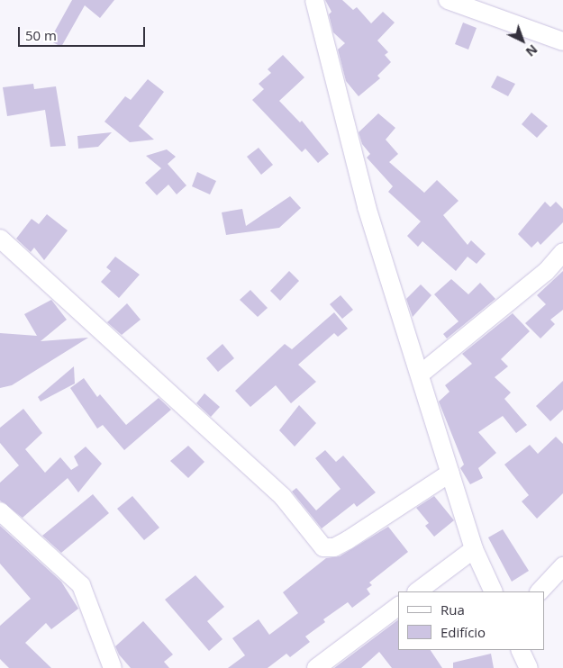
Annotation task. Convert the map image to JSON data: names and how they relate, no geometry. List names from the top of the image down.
{
  "legend": ["Rua", "Edifício"],
  "scale_bar": "50 m",
  "north": "bottom right"
}
